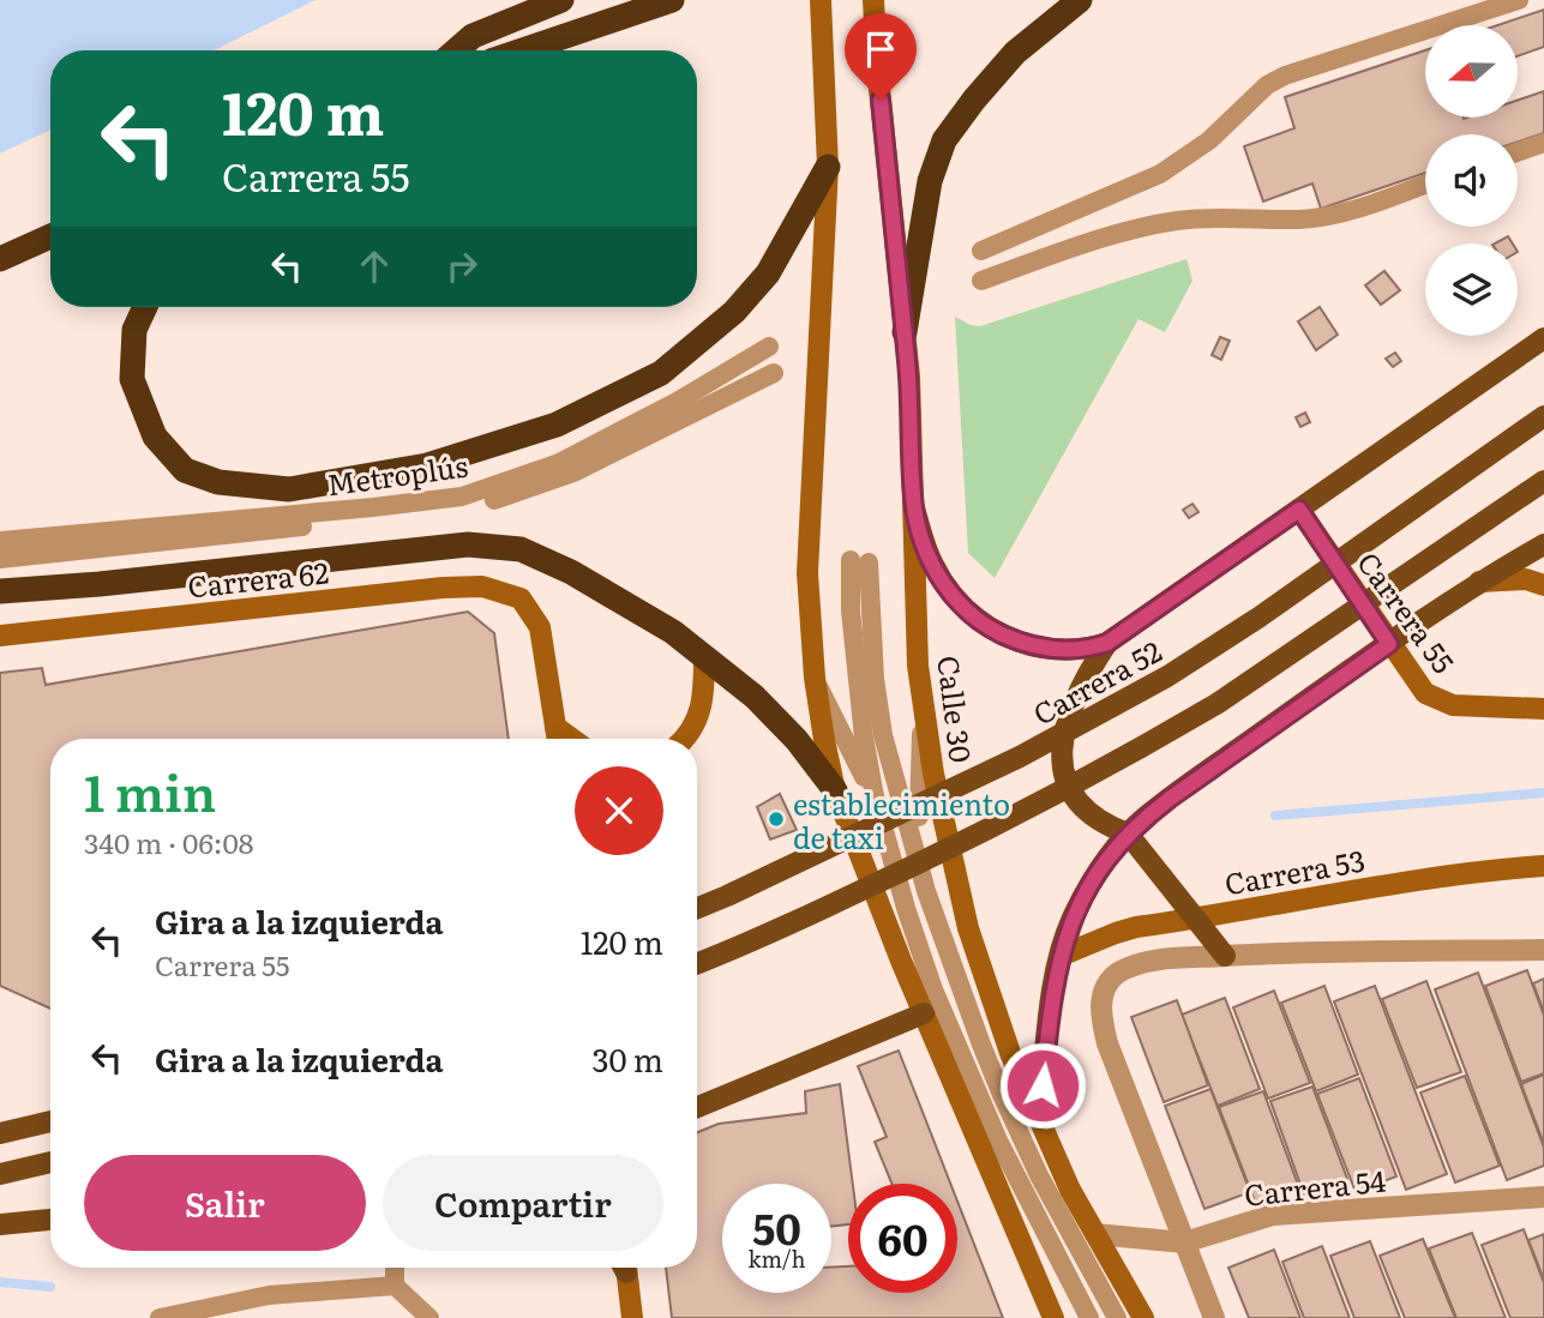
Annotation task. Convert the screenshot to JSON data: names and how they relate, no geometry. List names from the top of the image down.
{
  "streets": {
    "main road": [
      "Carrera 62",
      "Carrera 55",
      "Carrera 52",
      "Calle 30",
      "Carrera 53"
    ],
    "street": ["Carrera 54"],
    "lane": ["Metroplús"]
  },
  "crossings": [
    ["Calle 30", "Carrera 54"]
  ],
  "places": ["establecimiento de taxi"],
  "north": "left",
  "page": {
    "turn": ["120 m", "Carrera 55"],
    "heading": ["1 min", "340 m · 06:08"],
    "list": [
      {
        "name": "Gira a la izquierda",
        "note": "Carrera 55",
        "value": "120 m"
      },
      {
        "name": "Gira a la izquierda",
        "value": "30 m"
      }
    ],
    "buttons": ["Salir", "Compartir"],
    "speed": "50 km/h",
    "limit": "60"
  }
}
